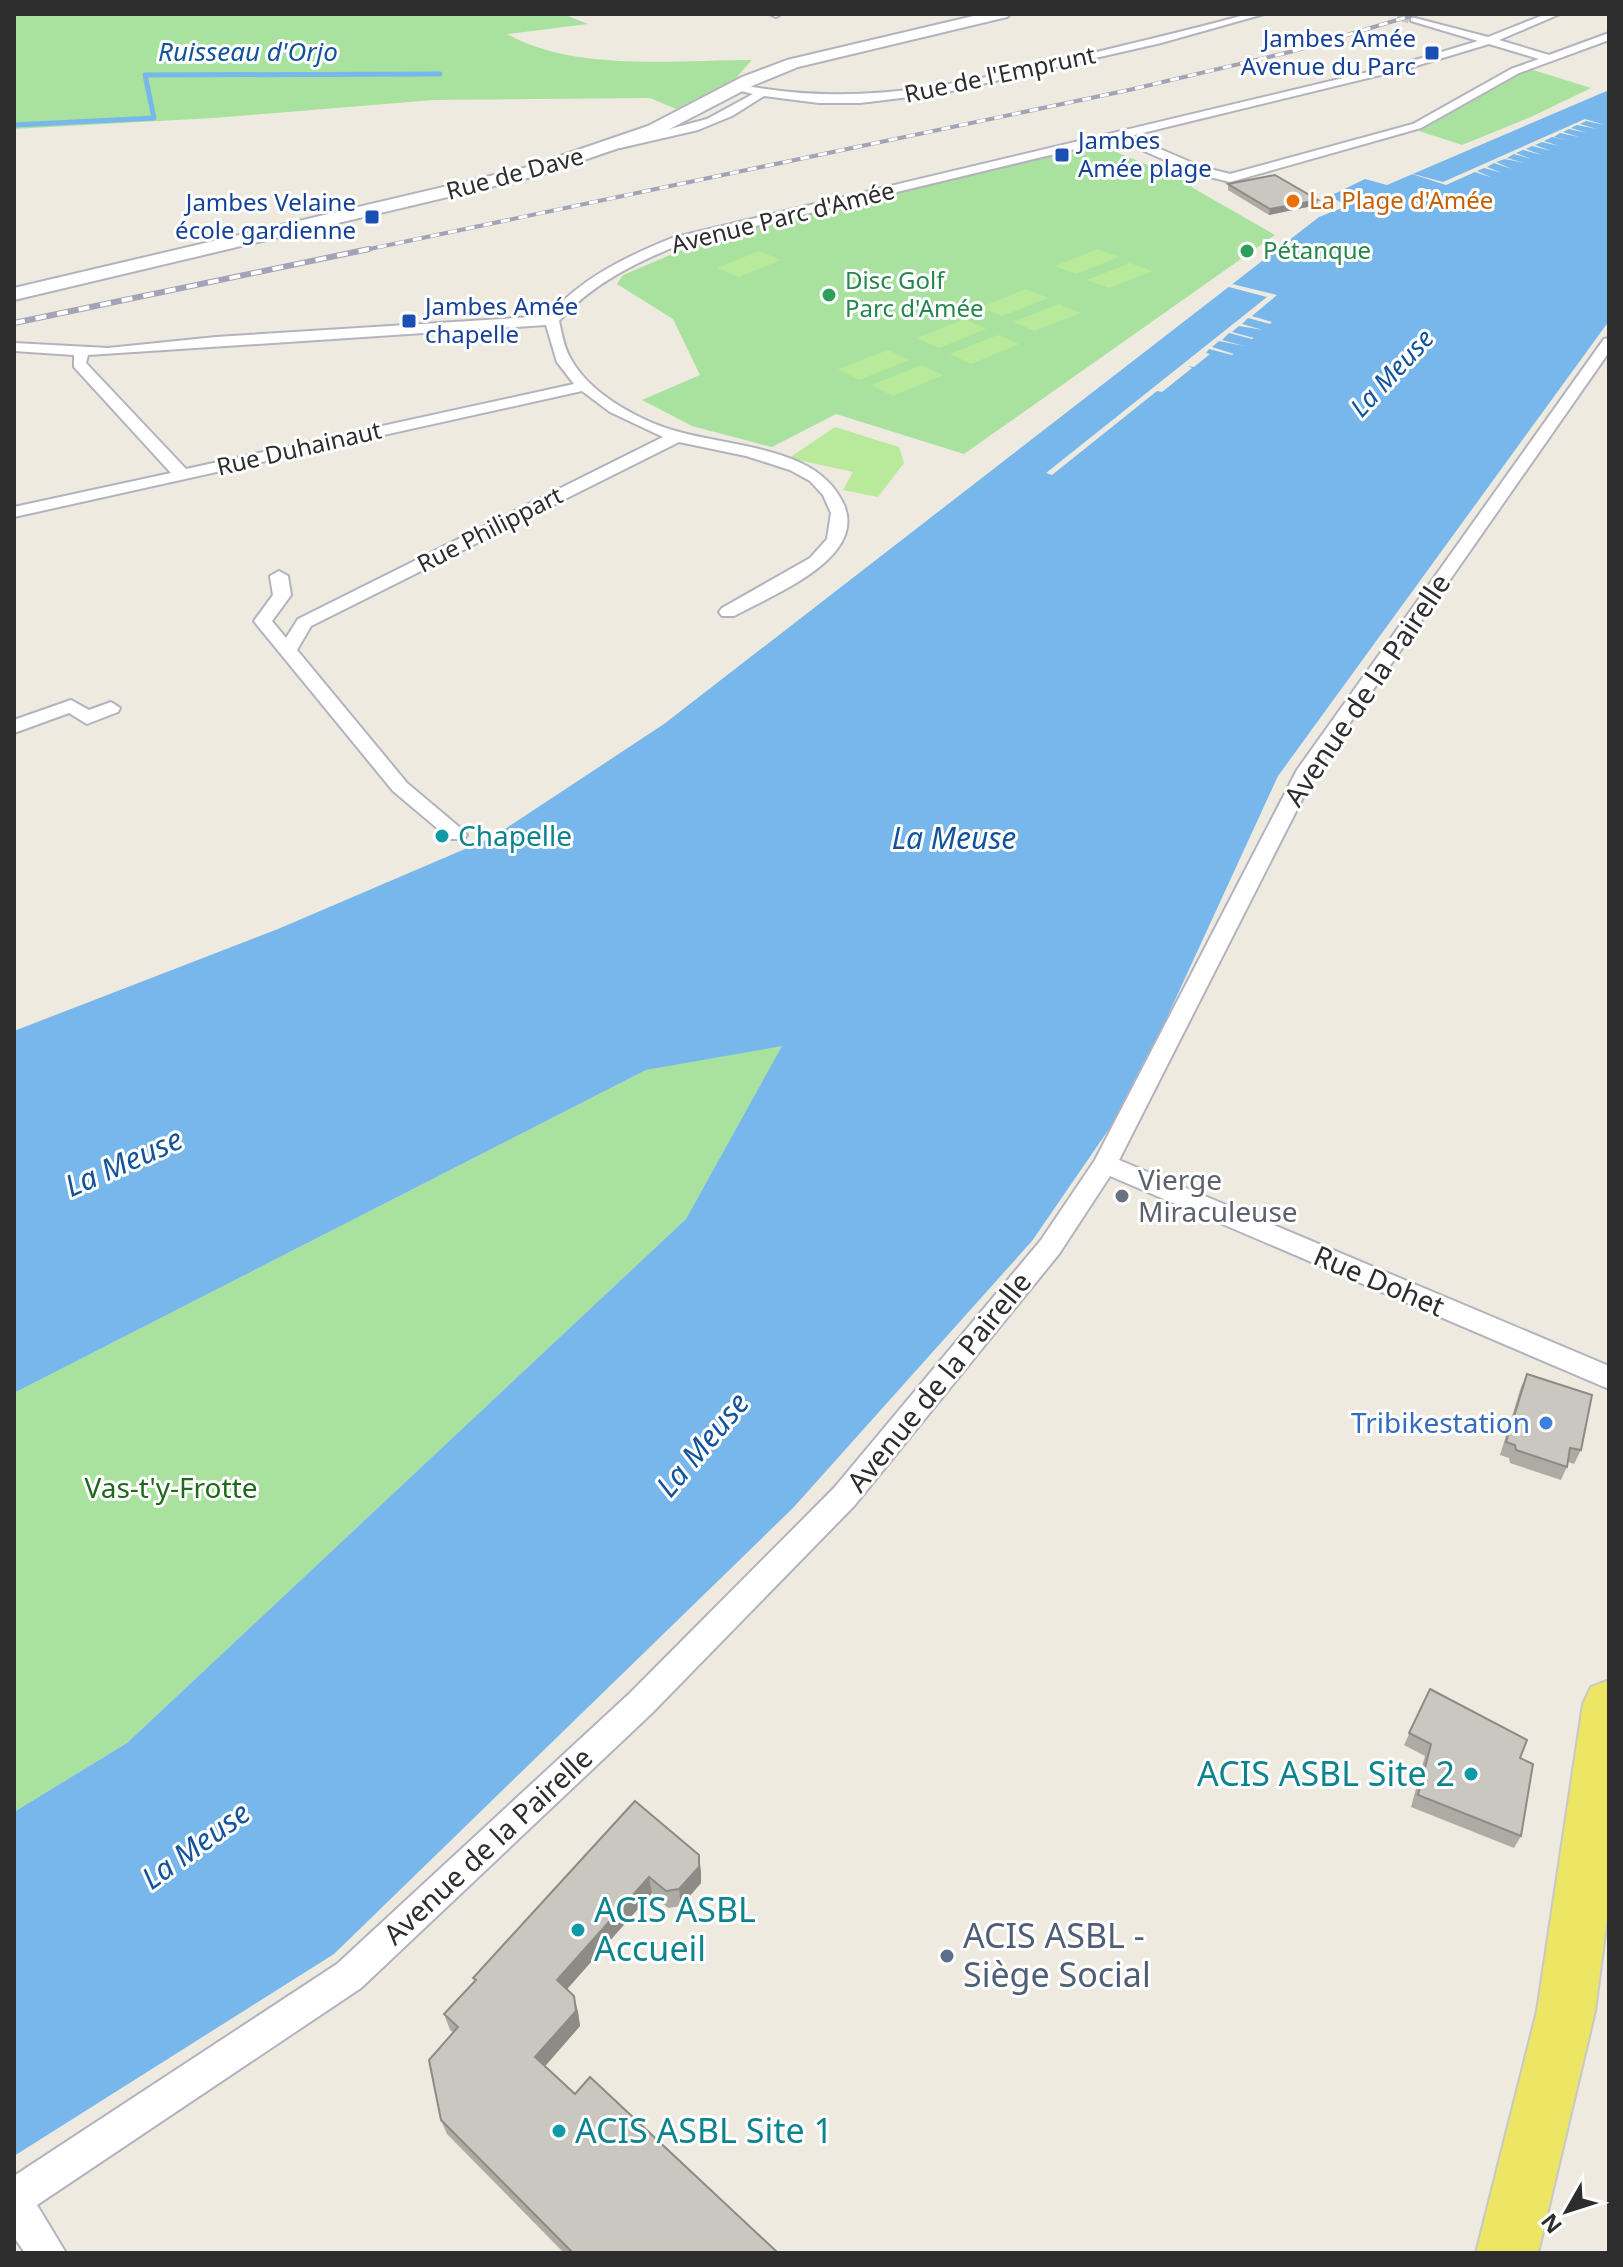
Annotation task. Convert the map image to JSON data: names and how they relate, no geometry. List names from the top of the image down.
{
  "streets": {
    "main road": ["Rue de Dave"],
    "street": [
      "Rue de l'Emprunt",
      "Avenue Parc d'Amée",
      "Rue Duhainaut",
      "Rue Philippart",
      "Avenue de la Pairelle",
      "Rue Dohet"
    ]
  },
  "crossings": [
    ["Rue de l'Emprunt", "Rue de Dave"],
    ["Avenue de la Pairelle", "Rue Dohet"]
  ],
  "water": ["Ruisseau d'Orjo", "La Meuse"],
  "parks": ["Vas-t'y-Frotte"],
  "places": {
    "transit": [
      "Jambes Amée Avenue du Parc",
      "Jambes Amée plage",
      "Jambes Velaine école gardienne",
      "Jambes Amée chapelle"
    ],
    "other": [
      "La Plage d'Amée",
      "Pétanque",
      "Disc Golf Parc d'Amée",
      "Chapelle",
      "Vierge Miraculeuse",
      "Tribikestation",
      "ACIS ASBL Site 2",
      "ACIS ASBL Accueil",
      "ACIS ASBL - Siège Social",
      "ACIS ASBL Site 1"
    ]
  },
  "north": "bottom left"
}
